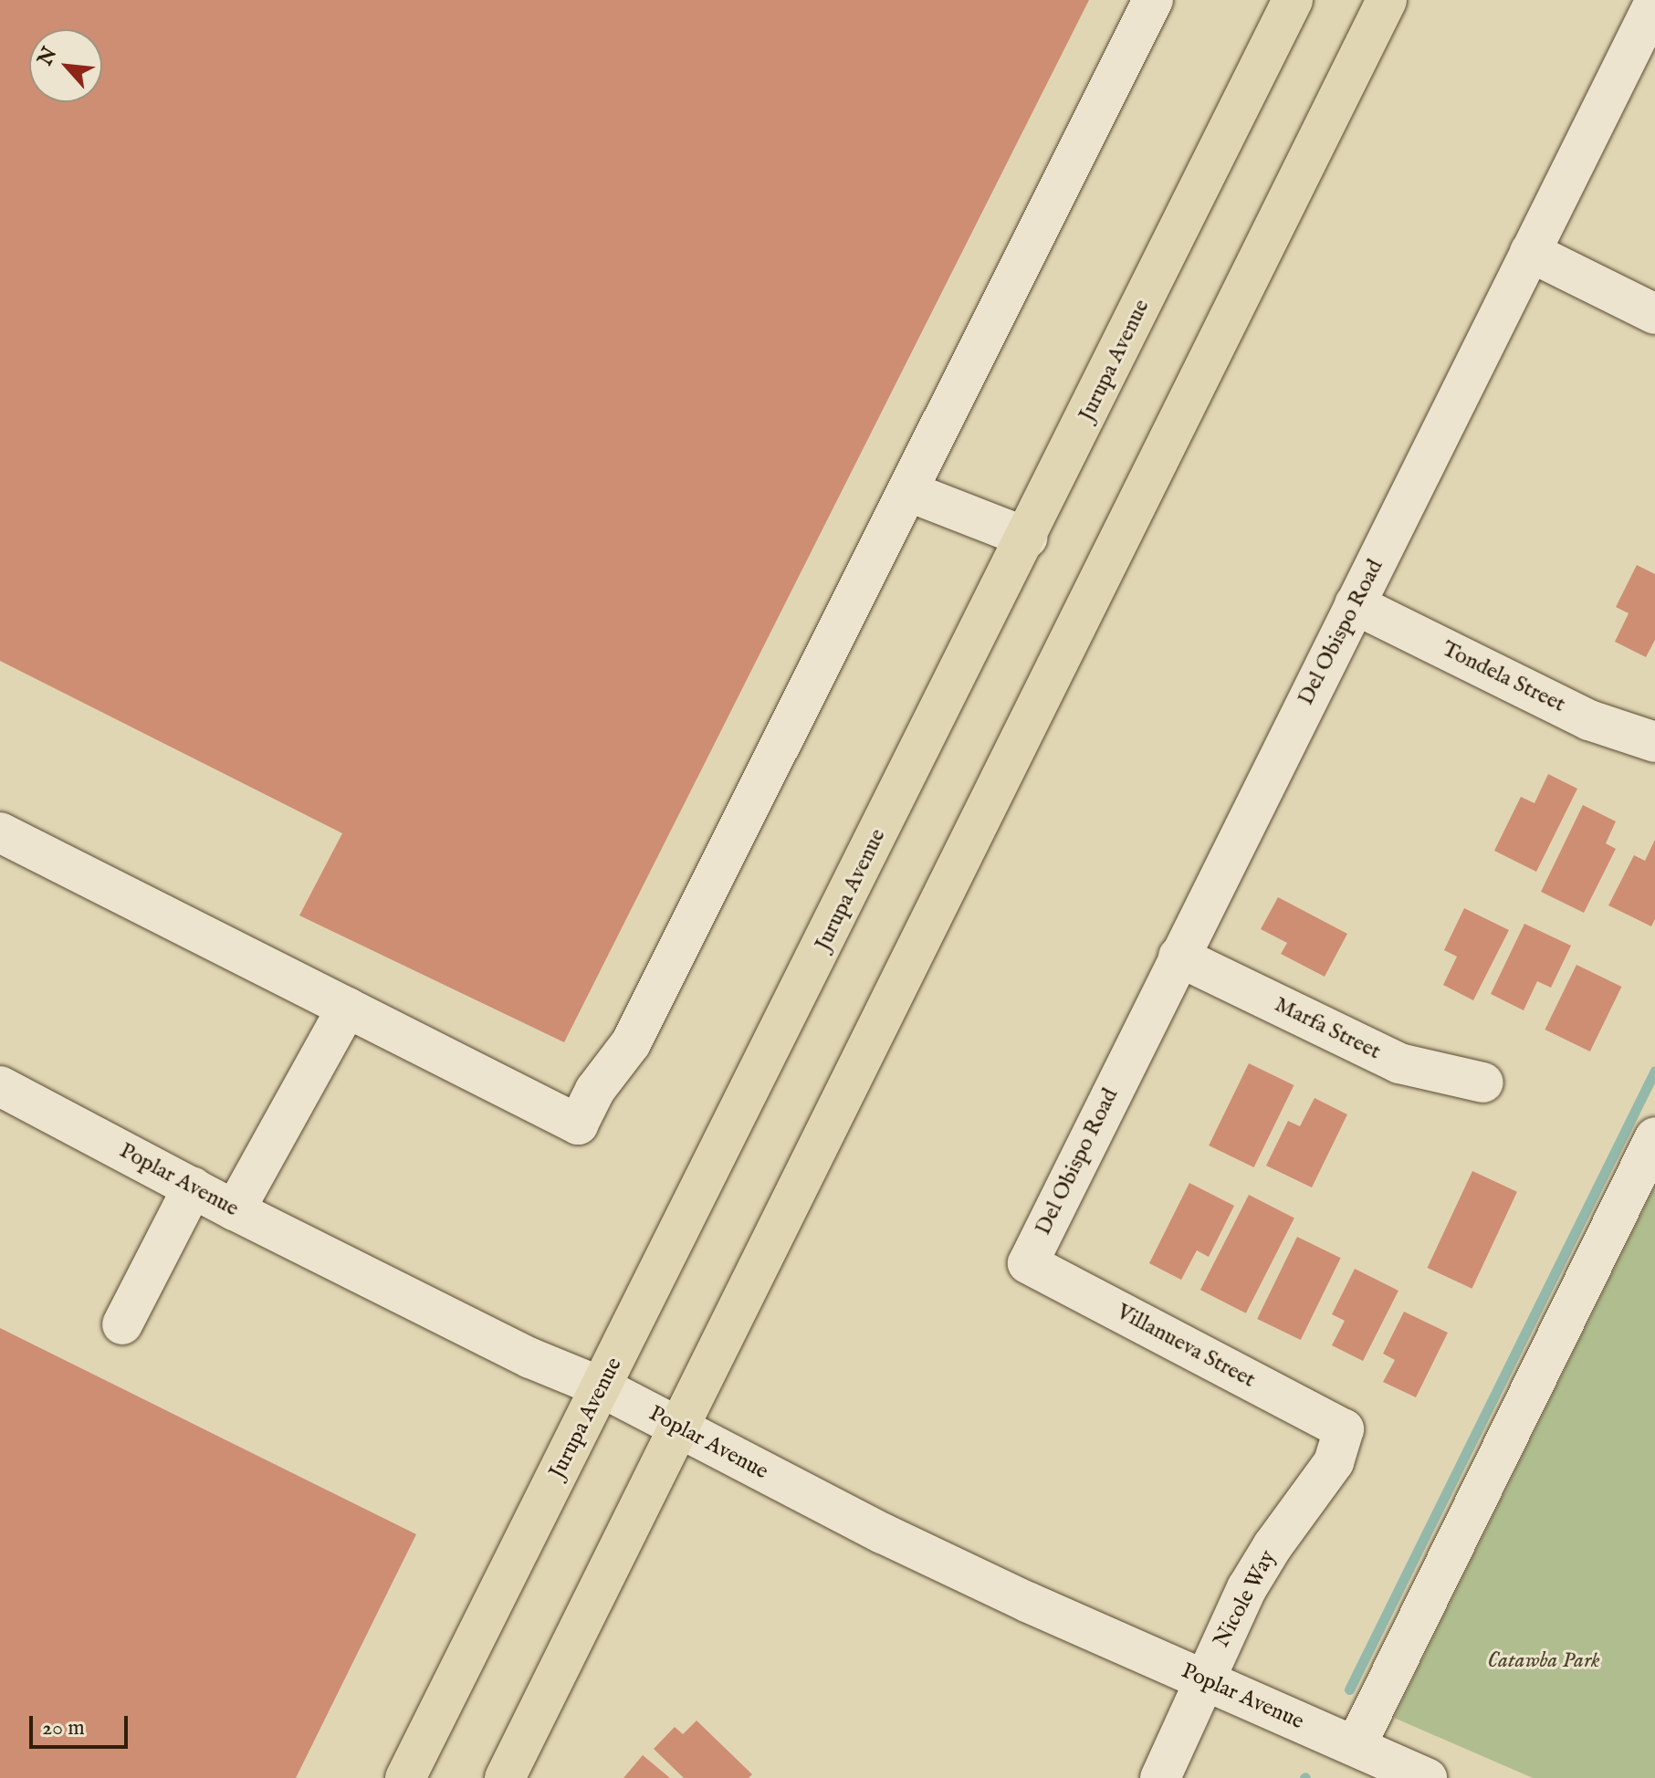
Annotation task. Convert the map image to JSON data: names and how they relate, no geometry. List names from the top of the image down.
{
  "streets": {
    "main road": ["Jurupa Avenue"],
    "street": [
      "Del Obispo Road",
      "Tondela Street",
      "Marfa Street",
      "Poplar Avenue",
      "Villanueva Street",
      "Nicole Way"
    ]
  },
  "crossings": [
    ["Jurupa Avenue", "Poplar Avenue"],
    ["Del Obispo Road", "Tondela Street"],
    ["Del Obispo Road", "Marfa Street"],
    ["Del Obispo Road", "Villanueva Street"],
    ["Poplar Avenue", "Nicole Way"],
    ["Villanueva Street", "Nicole Way"]
  ],
  "parks": ["Catawba Park"],
  "scale_bar": "20 m",
  "north": "top left"
}
